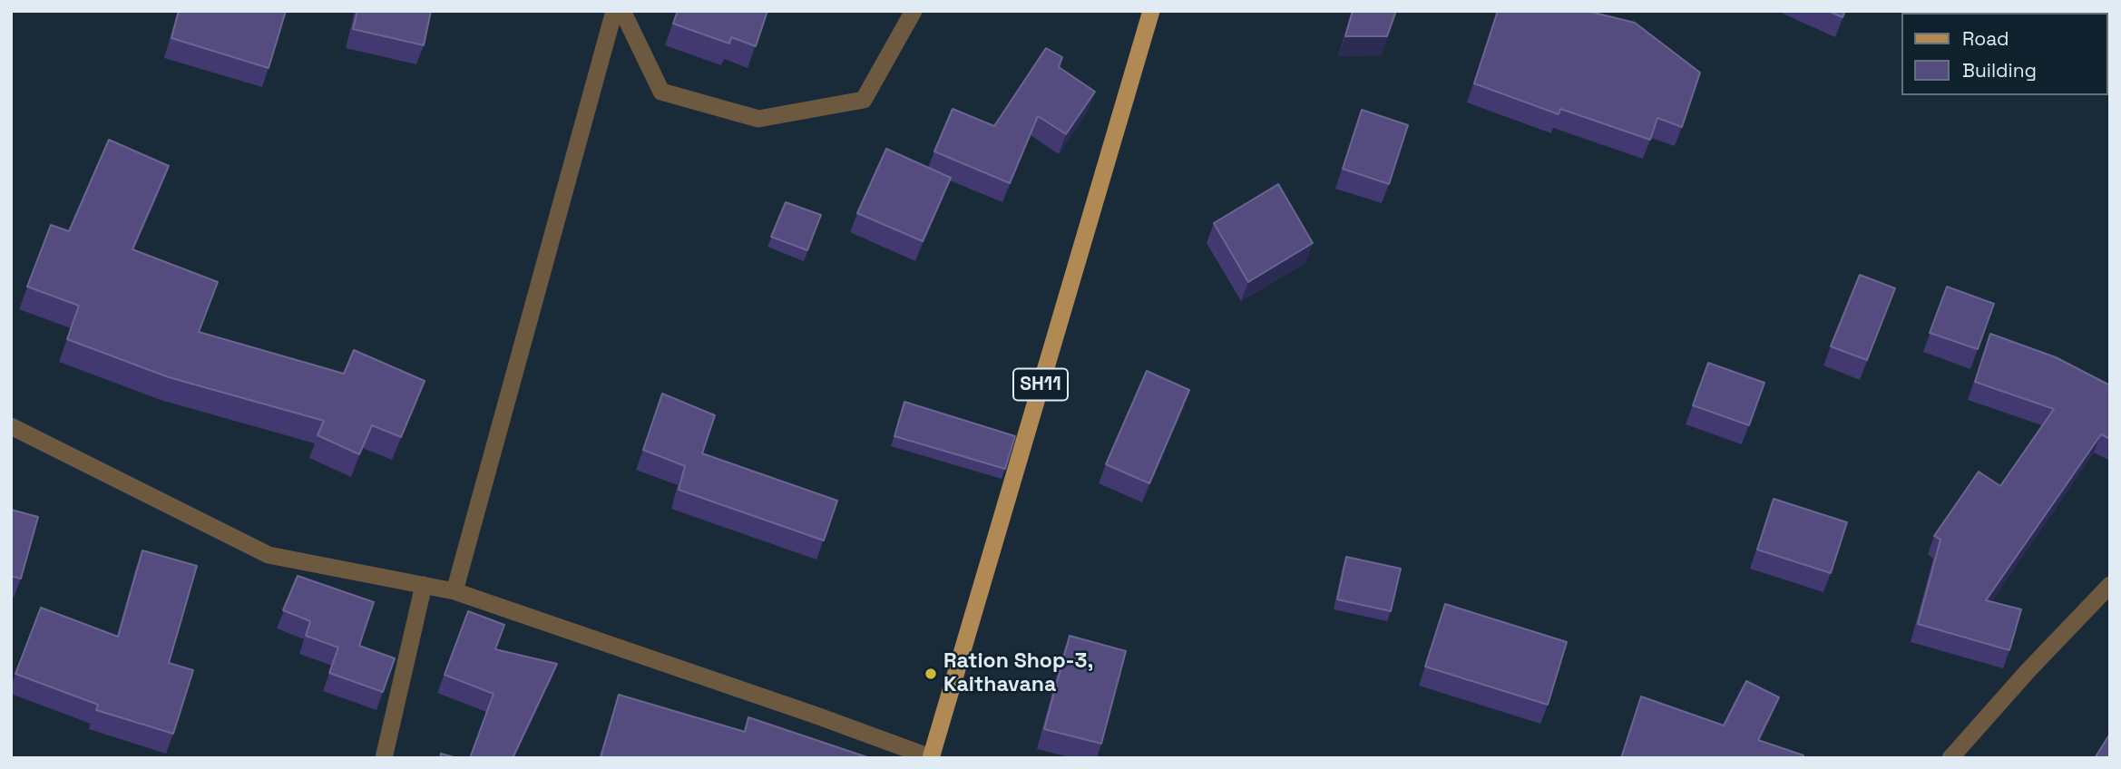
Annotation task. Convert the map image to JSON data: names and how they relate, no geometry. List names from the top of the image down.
{
  "streets": {
    "main road": ["SH11"]
  },
  "places": ["Ration Shop-3, Kaithavana"],
  "legend": ["Road", "Building"]
}
